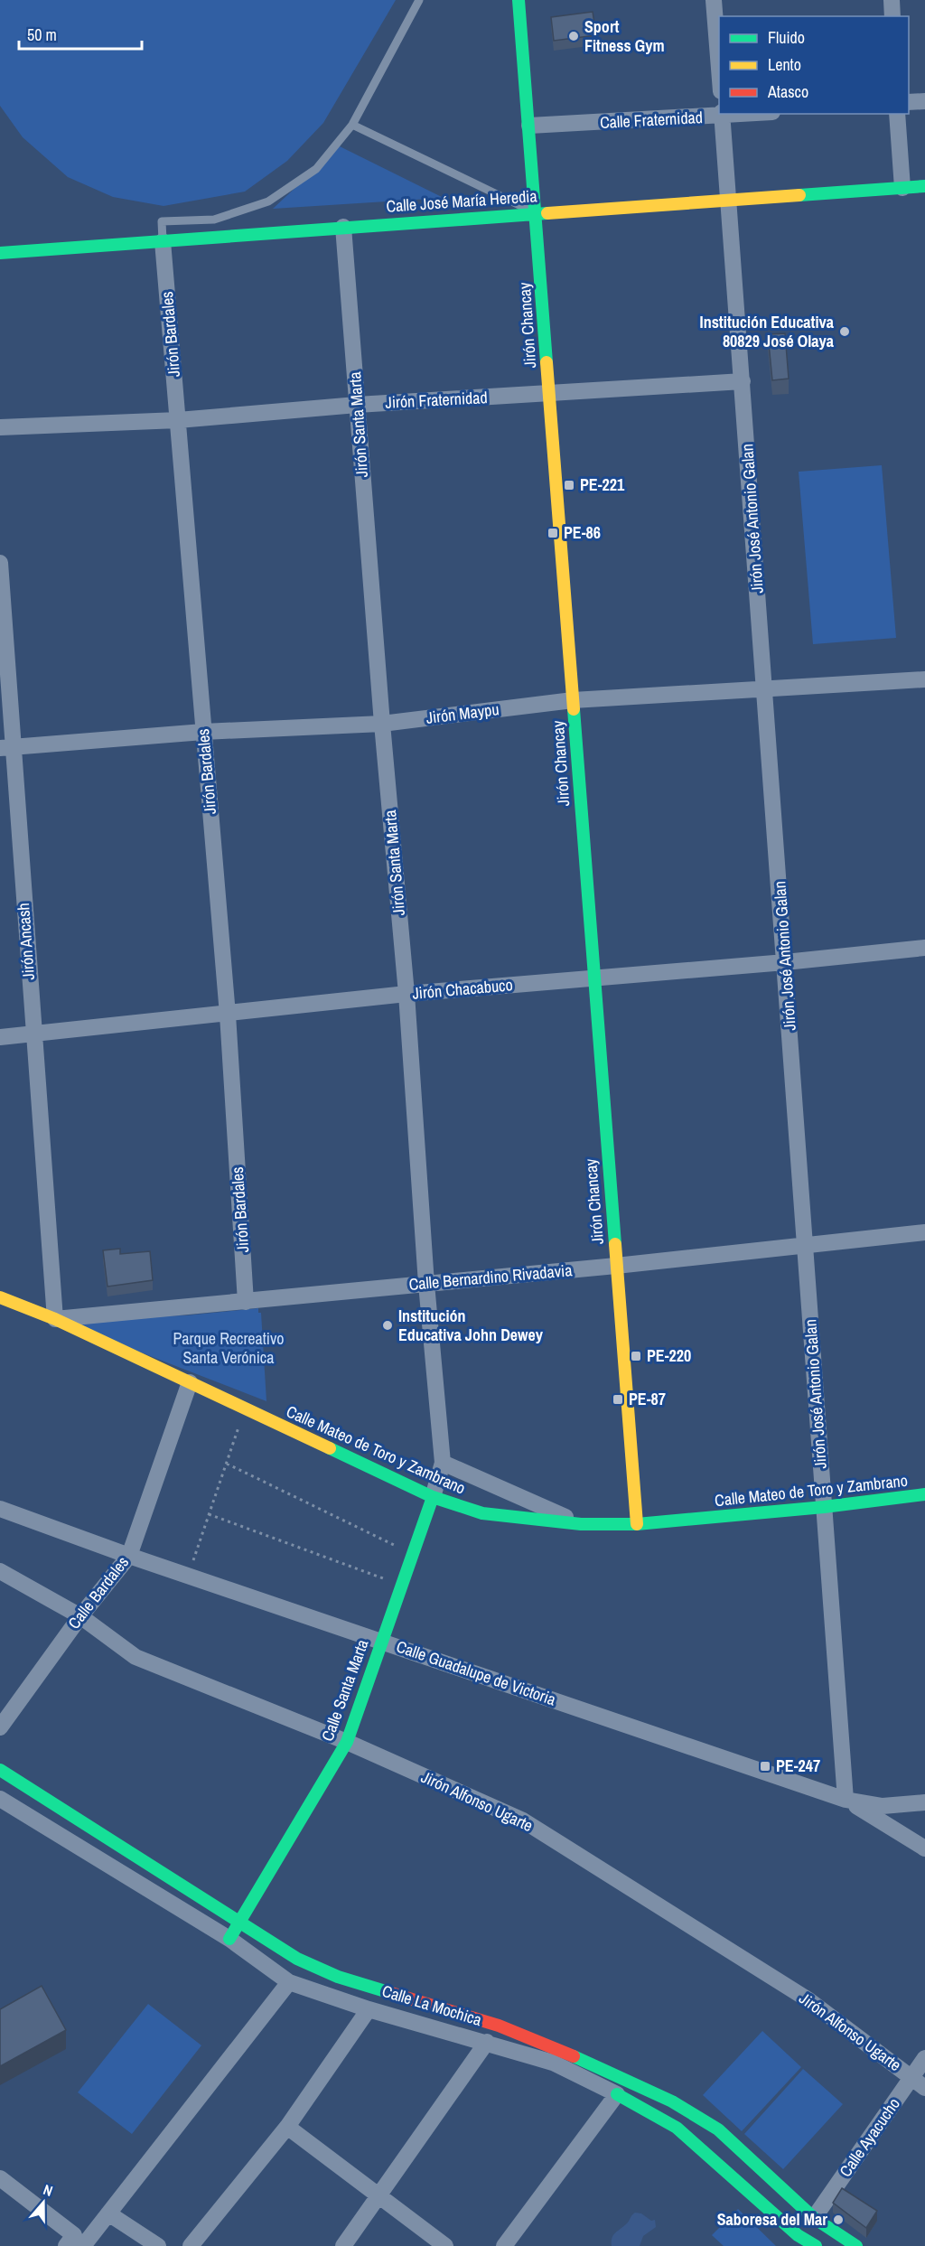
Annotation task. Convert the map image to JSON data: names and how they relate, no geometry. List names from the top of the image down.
{
  "streets": {
    "street": [
      "Calle Fraternidad",
      "Calle José María Heredia",
      "Jirón Chancay",
      "Jirón Bardales",
      "Jirón Fraternidad",
      "Jirón Santa Marta",
      "Jirón José Antonio Galan",
      "Jirón Maypu",
      "Jirón Ancash",
      "Jirón Chacabuco",
      "Calle Bernardino Rivadavia",
      "Calle Mateo de Toro y Zambrano",
      "Calle Bardales",
      "Calle Guadalupe de Victoria",
      "Calle Santa Marta",
      "Jirón Alfonso Ugarte",
      "Calle La Mochica",
      "Calle Ayacucho"
    ]
  },
  "crossings": [
    ["Calle Fraternidad", "Jirón Chancay"],
    ["Calle Fraternidad", "Jirón José Antonio Galan"],
    ["Calle José María Heredia", "Jirón Chancay"],
    ["Calle José María Heredia", "Jirón Bardales"],
    ["Calle José María Heredia", "Jirón Santa Marta"],
    ["Calle José María Heredia", "Jirón José Antonio Galan"],
    ["Jirón Chancay", "Jirón Fraternidad"],
    ["Jirón Chancay", "Jirón Maypu"],
    ["Jirón Chancay", "Jirón Chacabuco"],
    ["Jirón Chancay", "Calle Bernardino Rivadavia"],
    ["Jirón Chancay", "Calle Mateo de Toro y Zambrano"],
    ["Jirón Bardales", "Jirón Fraternidad"],
    ["Jirón Bardales", "Jirón Maypu"],
    ["Jirón Bardales", "Jirón Chacabuco"],
    ["Jirón Bardales", "Calle Bernardino Rivadavia"],
    ["Jirón Fraternidad", "Jirón Santa Marta"],
    ["Jirón Fraternidad", "Jirón José Antonio Galan"],
    ["Jirón Santa Marta", "Jirón Maypu"],
    ["Jirón Santa Marta", "Jirón Chacabuco"],
    ["Jirón Santa Marta", "Calle Bernardino Rivadavia"],
    ["Jirón Santa Marta", "Calle Mateo de Toro y Zambrano"],
    ["Jirón Santa Marta", "Calle Santa Marta"],
    ["Jirón José Antonio Galan", "Jirón Maypu"],
    ["Jirón José Antonio Galan", "Jirón Chacabuco"],
    ["Jirón José Antonio Galan", "Calle Bernardino Rivadavia"],
    ["Jirón José Antonio Galan", "Calle Mateo de Toro y Zambrano"],
    ["Jirón José Antonio Galan", "Calle Guadalupe de Victoria"],
    ["Jirón Maypu", "Jirón Ancash"],
    ["Jirón Ancash", "Jirón Chacabuco"],
    ["Jirón Ancash", "Calle Bernardino Rivadavia"],
    ["Jirón Ancash", "Calle Mateo de Toro y Zambrano"],
    ["Calle Bernardino Rivadavia", "Calle Mateo de Toro y Zambrano"],
    ["Calle Mateo de Toro y Zambrano", "Calle Bardales"],
    ["Calle Mateo de Toro y Zambrano", "Calle Santa Marta"],
    ["Calle Bardales", "Calle Guadalupe de Victoria"],
    ["Calle Bardales", "Jirón Alfonso Ugarte"],
    ["Calle Guadalupe de Victoria", "Calle Santa Marta"],
    ["Calle Santa Marta", "Jirón Alfonso Ugarte"],
    ["Calle Santa Marta", "Calle La Mochica"],
    ["Jirón Alfonso Ugarte", "Calle Ayacucho"],
    ["Calle La Mochica", "Calle Ayacucho"]
  ],
  "parks": ["Parque Recreativo Santa Verónica"],
  "places": {
    "other": [
      "Sport Fitness Gym",
      "Institución Educativa 80829 José Olaya",
      "Institución Educativa John Dewey",
      "Saboresa del Mar"
    ],
    "transit": [
      "PE-221",
      "PE-86",
      "PE-220",
      "PE-87",
      "PE-247"
    ]
  },
  "legend": ["Fluido", "Lento", "Atasco"],
  "scale_bar": "50 m",
  "north": "top"
}
